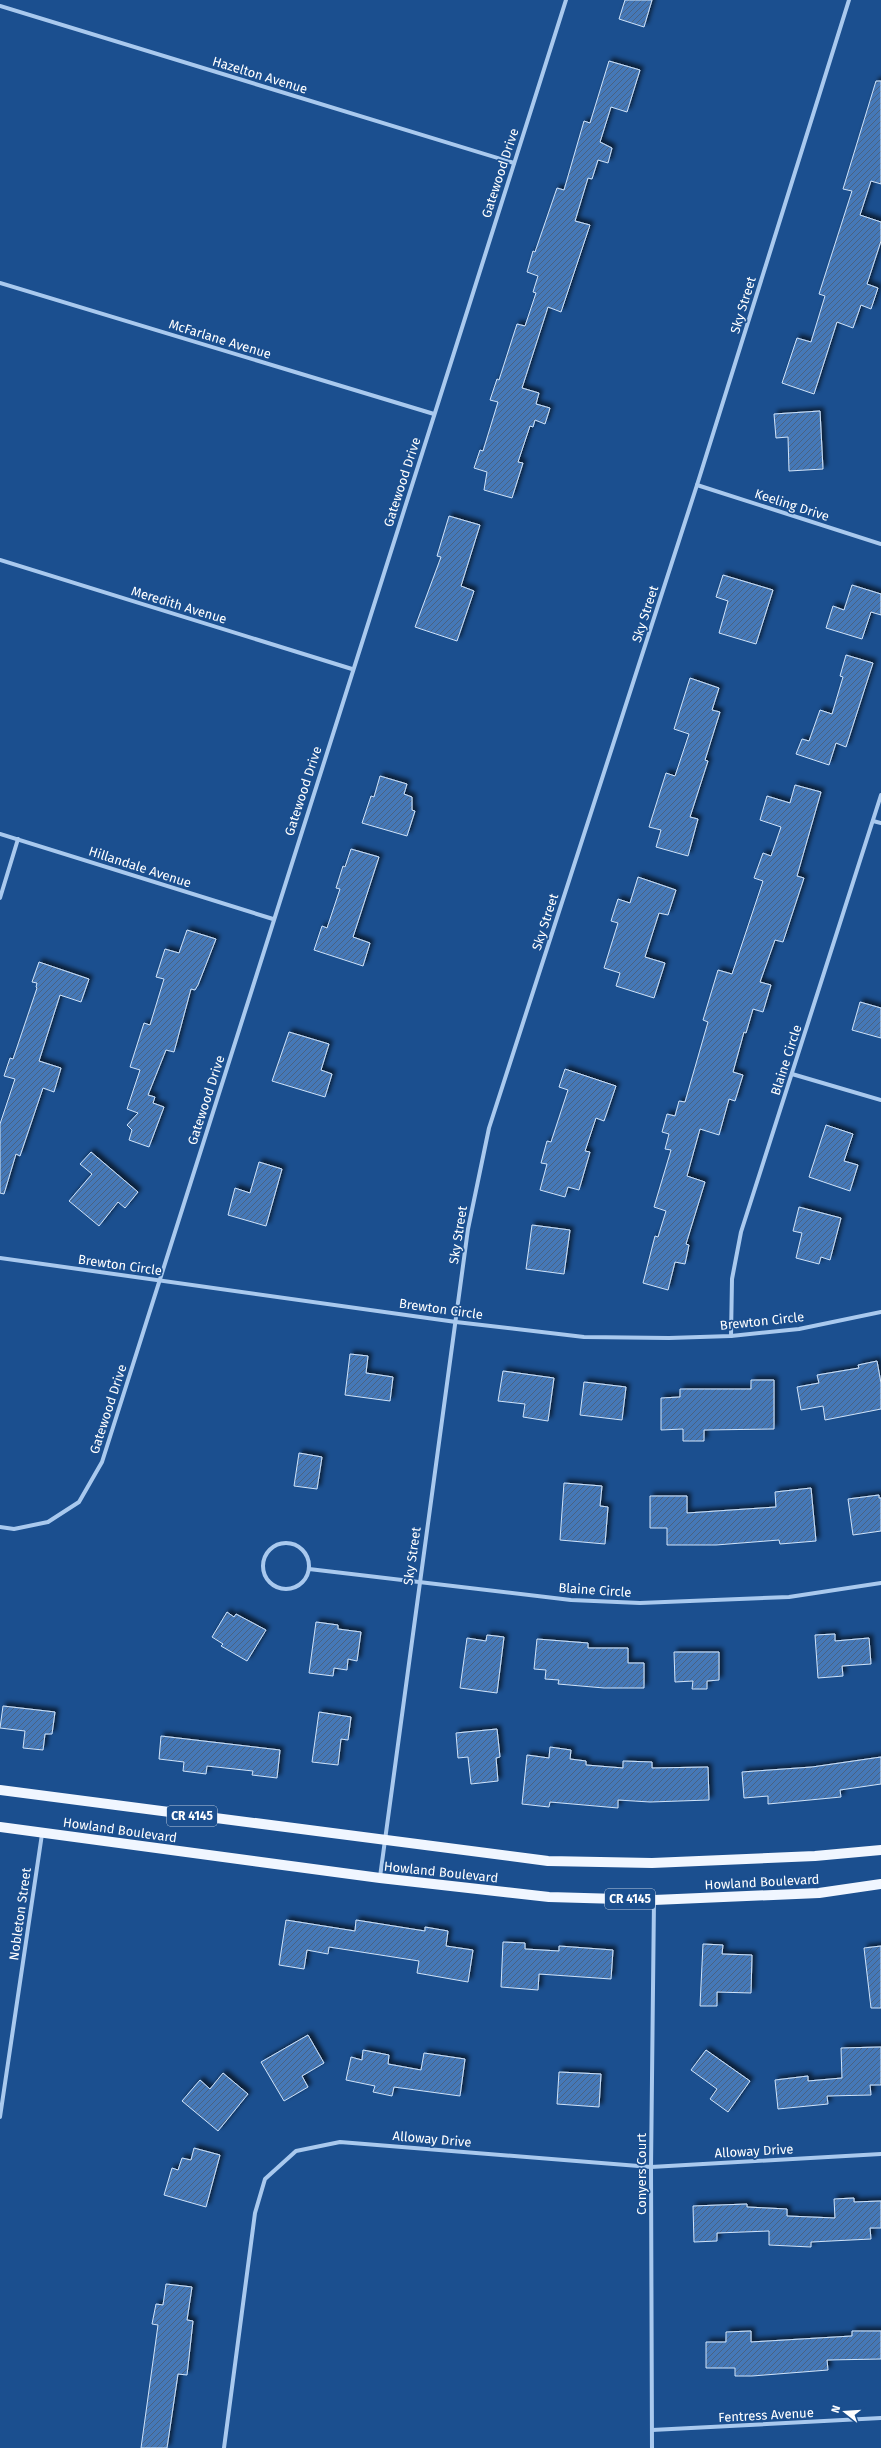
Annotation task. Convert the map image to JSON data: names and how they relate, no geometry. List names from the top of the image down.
{
  "streets": {
    "main road": ["CR 4145", "Howland Boulevard"],
    "street": [
      "Hazelton Avenue",
      "Gatewood Drive",
      "Sky Street",
      "McFarlane Avenue",
      "Keeling Drive",
      "Meredith Avenue",
      "Hillandale Avenue",
      "Blaine Circle",
      "Brewton Circle",
      "Nobleton Street",
      "Alloway Drive",
      "Conyers Court",
      "Fentress Avenue"
    ]
  },
  "crossings": [
    ["Hazelton Avenue", "Gatewood Drive"],
    ["Gatewood Drive", "McFarlane Avenue"],
    ["Gatewood Drive", "Meredith Avenue"],
    ["Gatewood Drive", "Hillandale Avenue"],
    ["Gatewood Drive", "Brewton Circle"],
    ["Sky Street", "Keeling Drive"],
    ["Sky Street", "Blaine Circle"],
    ["Sky Street", "Brewton Circle"],
    ["Sky Street", "Howland Boulevard"],
    ["Blaine Circle", "Brewton Circle"],
    ["Howland Boulevard", "Nobleton Street"],
    ["Howland Boulevard", "Conyers Court"],
    ["Alloway Drive", "Conyers Court"],
    ["Conyers Court", "Fentress Avenue"]
  ],
  "north": "left"
}
